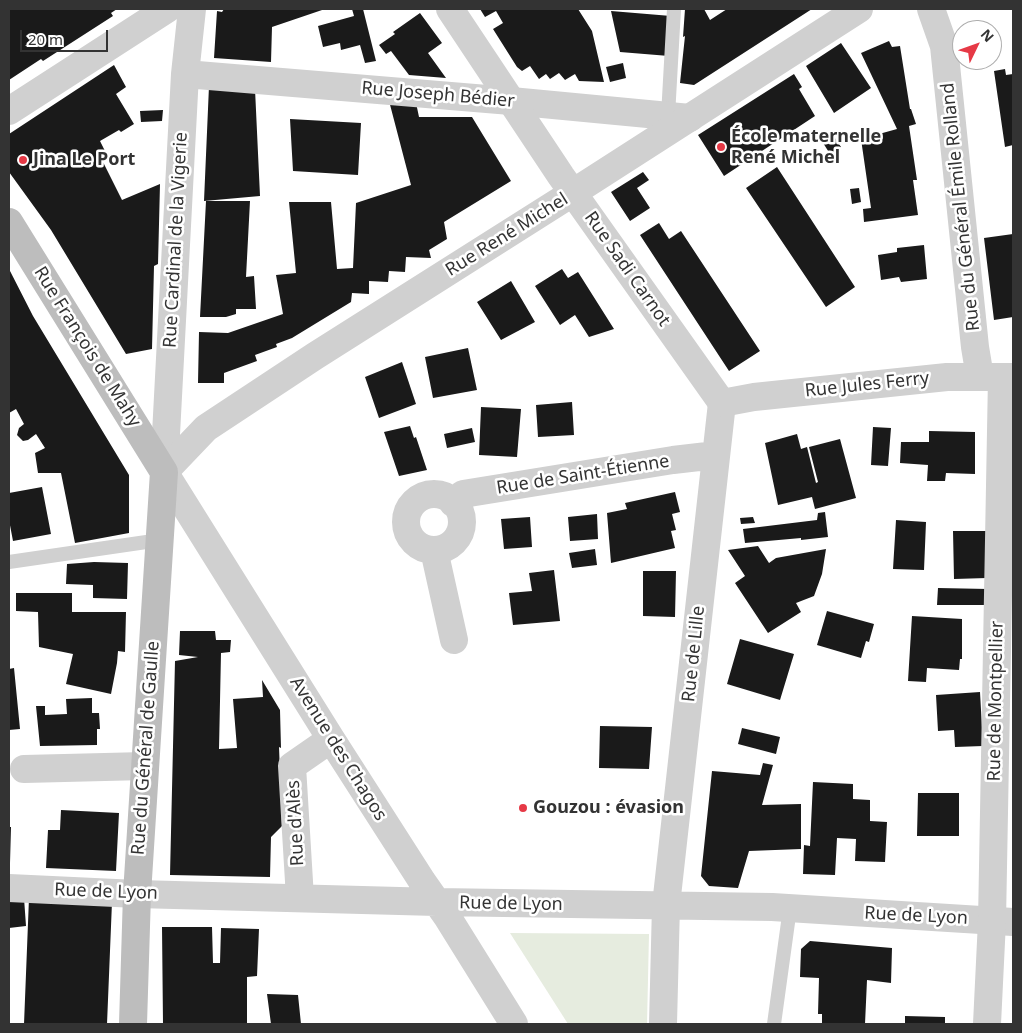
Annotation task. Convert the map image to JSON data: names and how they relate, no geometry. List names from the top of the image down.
{
  "streets": {
    "main road": ["Rue François de Mahy", "Rue du Général de Gaulle"],
    "street": [
      "Rue Joseph Bédier",
      "Rue du Général Émile Rolland",
      "Rue René Michel",
      "Rue Cardinal de la Vigerie",
      "Rue Sadi Carnot",
      "Rue Jules Ferry",
      "Rue de Saint-Étienne",
      "Rue de Lille",
      "Rue de Montpellier",
      "Avenue des Chagos",
      "Rue d'Alès",
      "Rue de Lyon"
    ]
  },
  "crossings": [
    ["Rue Joseph Bédier", "Rue René Michel"],
    ["Rue Joseph Bédier", "Rue Cardinal de la Vigerie"],
    ["Rue Joseph Bédier", "Rue Sadi Carnot"],
    ["Rue du Général Émile Rolland", "Rue Jules Ferry"],
    ["Rue du Général Émile Rolland", "Rue de Montpellier"],
    ["Rue René Michel", "Rue Cardinal de la Vigerie"],
    ["Rue René Michel", "Rue Sadi Carnot"],
    ["Rue René Michel", "Rue François de Mahy"],
    ["Rue René Michel", "Rue du Général de Gaulle"],
    ["Rue René Michel", "Avenue des Chagos"],
    ["Rue Cardinal de la Vigerie", "Rue François de Mahy"],
    ["Rue Cardinal de la Vigerie", "Rue du Général de Gaulle"],
    ["Rue Cardinal de la Vigerie", "Avenue des Chagos"],
    ["Rue Sadi Carnot", "Rue Jules Ferry"],
    ["Rue Sadi Carnot", "Rue de Lille"],
    ["Rue François de Mahy", "Rue du Général de Gaulle"],
    ["Rue François de Mahy", "Avenue des Chagos"],
    ["Rue Jules Ferry", "Rue de Lille"],
    ["Rue Jules Ferry", "Rue de Montpellier"],
    ["Rue de Saint-Étienne", "Rue de Lille"],
    ["Rue de Lille", "Rue de Lyon"],
    ["Rue de Montpellier", "Rue de Lyon"],
    ["Rue du Général de Gaulle", "Avenue des Chagos"],
    ["Rue du Général de Gaulle", "Rue de Lyon"],
    ["Avenue des Chagos", "Rue d'Alès"],
    ["Avenue des Chagos", "Rue de Lyon"],
    ["Rue d'Alès", "Rue de Lyon"]
  ],
  "places": ["École maternelle René Michel", "Jina Le Port", "Gouzou : évasion"],
  "scale_bar": "20 m",
  "north": "top right"
}
